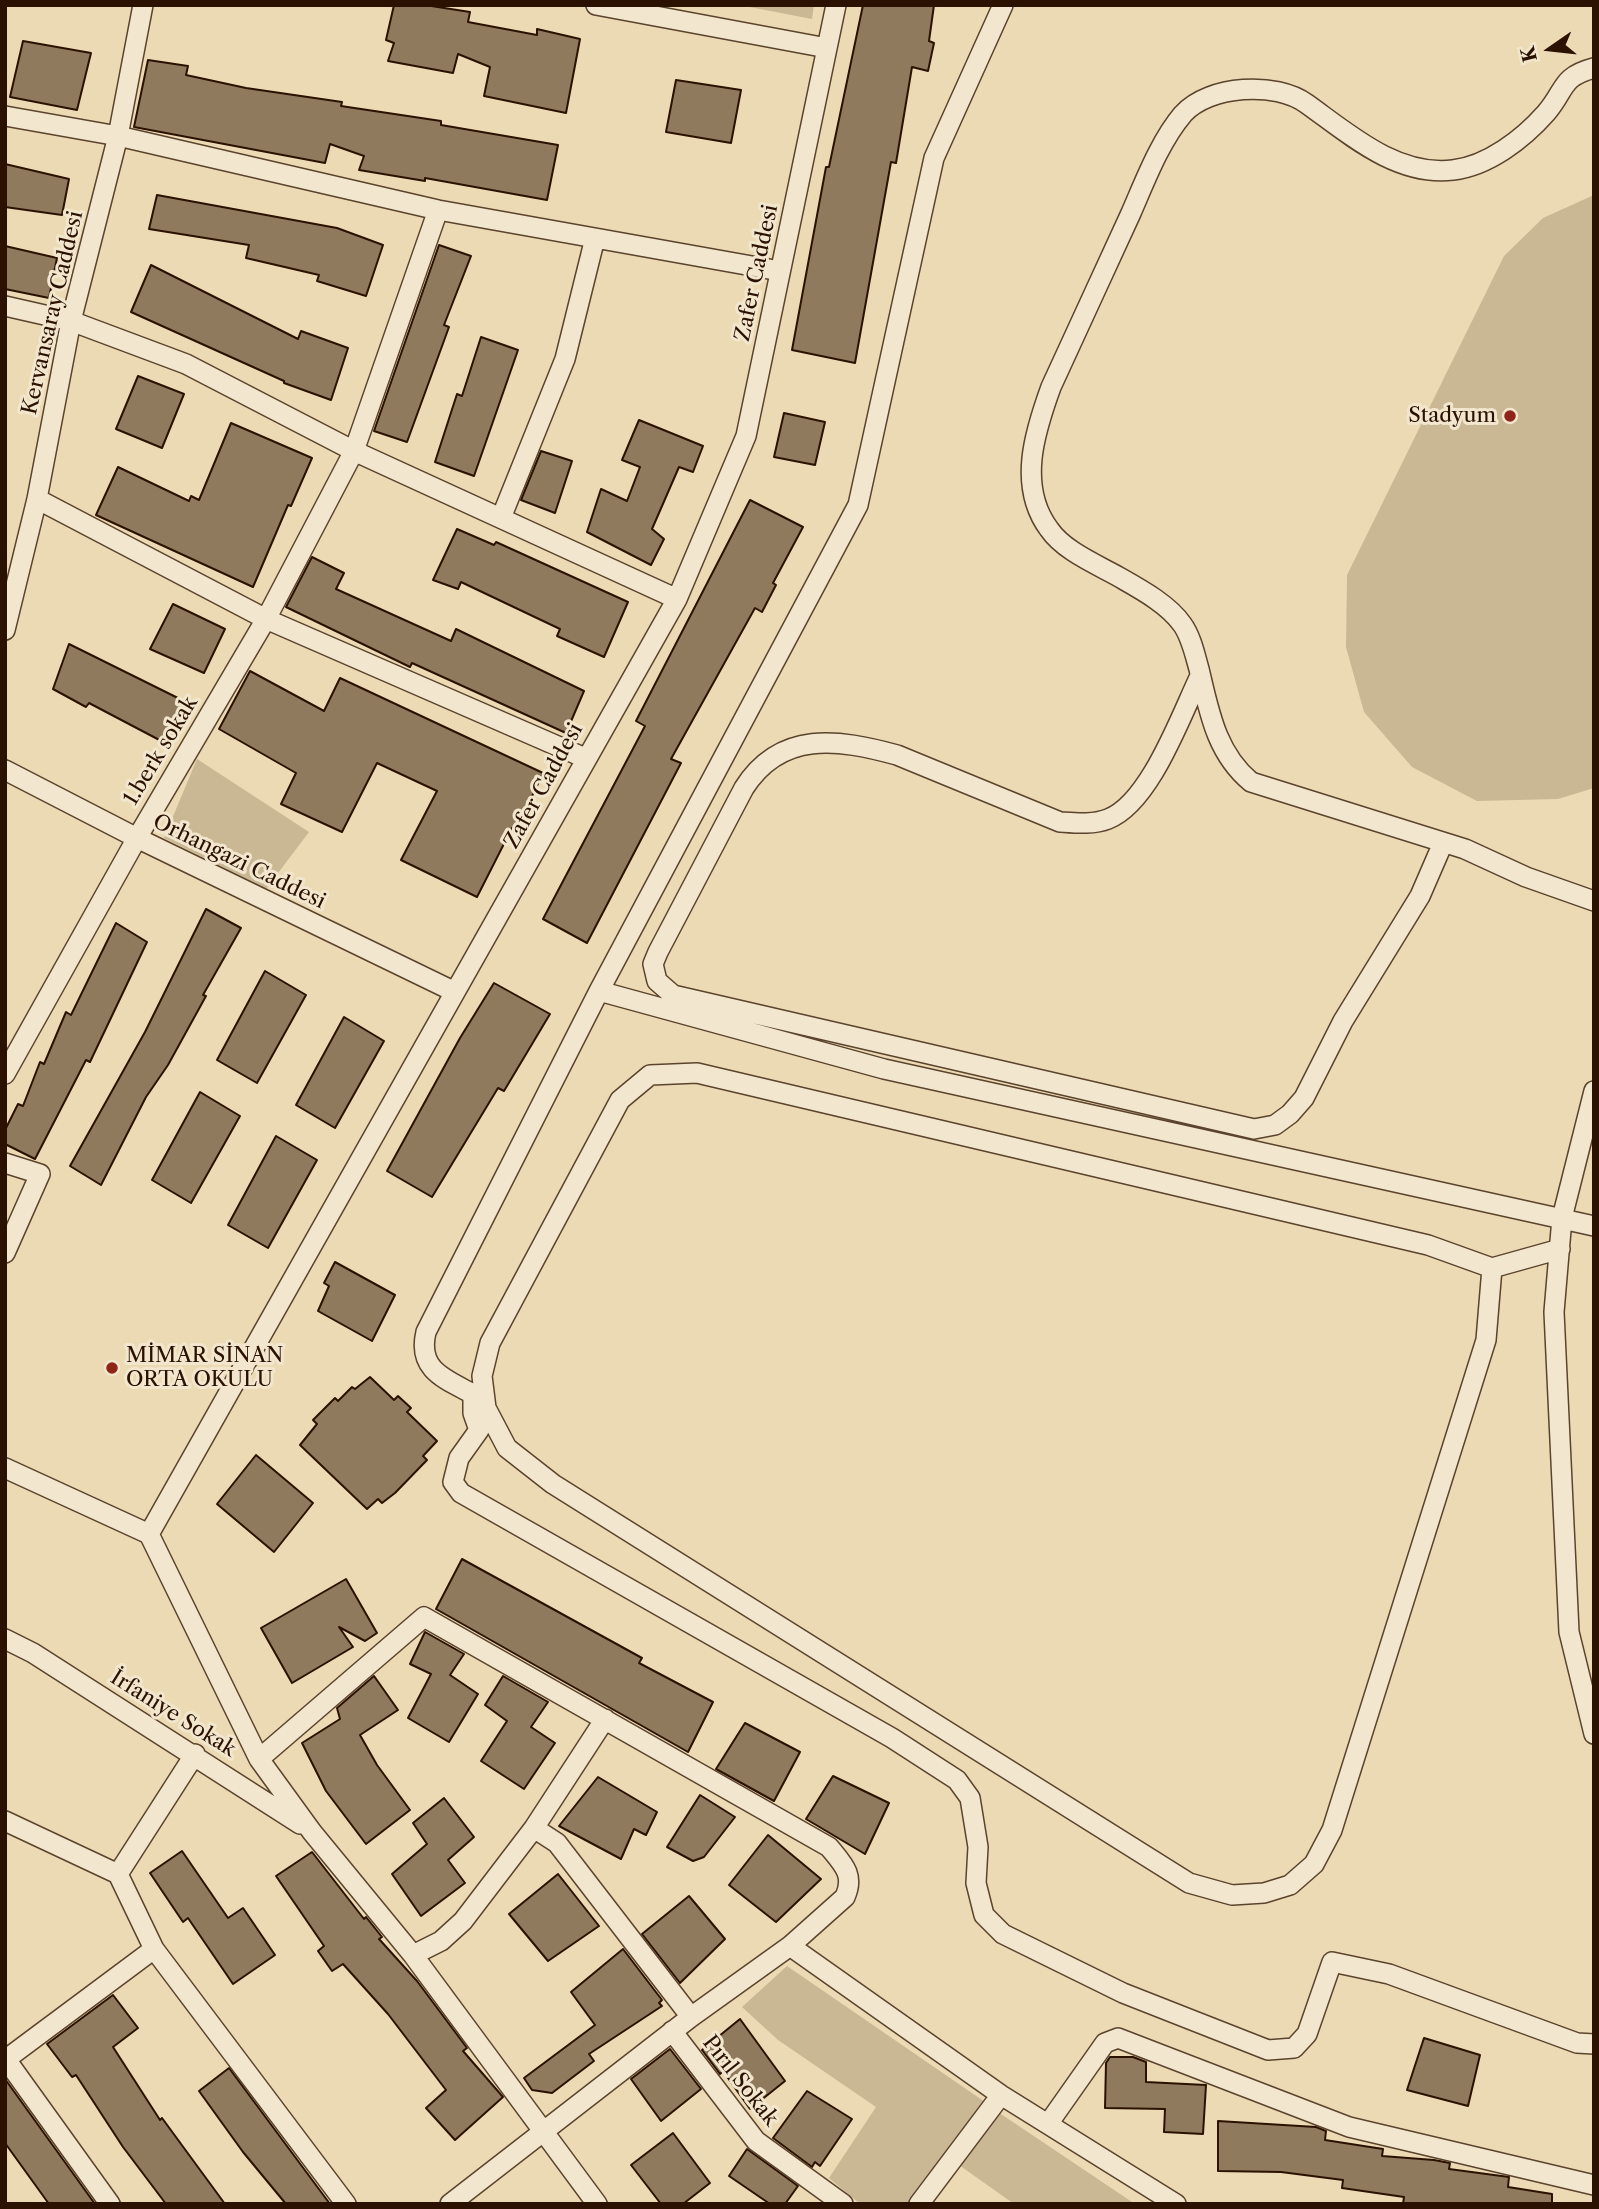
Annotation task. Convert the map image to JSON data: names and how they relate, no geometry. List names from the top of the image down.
{
  "streets": {
    "street": [
      "Zafer Caddesi",
      "Kervansaray Caddesi",
      "1.berk sokak",
      "Orhangazi Caddesi",
      "İrfaniye Sokak",
      "Pırıl Sokak"
    ]
  },
  "crossings": [
    ["Zafer Caddesi", "Orhangazi Caddesi"],
    ["1.berk sokak", "Orhangazi Caddesi"]
  ],
  "places": ["Stadyum", "MİMAR SİNAN ORTA OKULU"],
  "north": "left"
}
